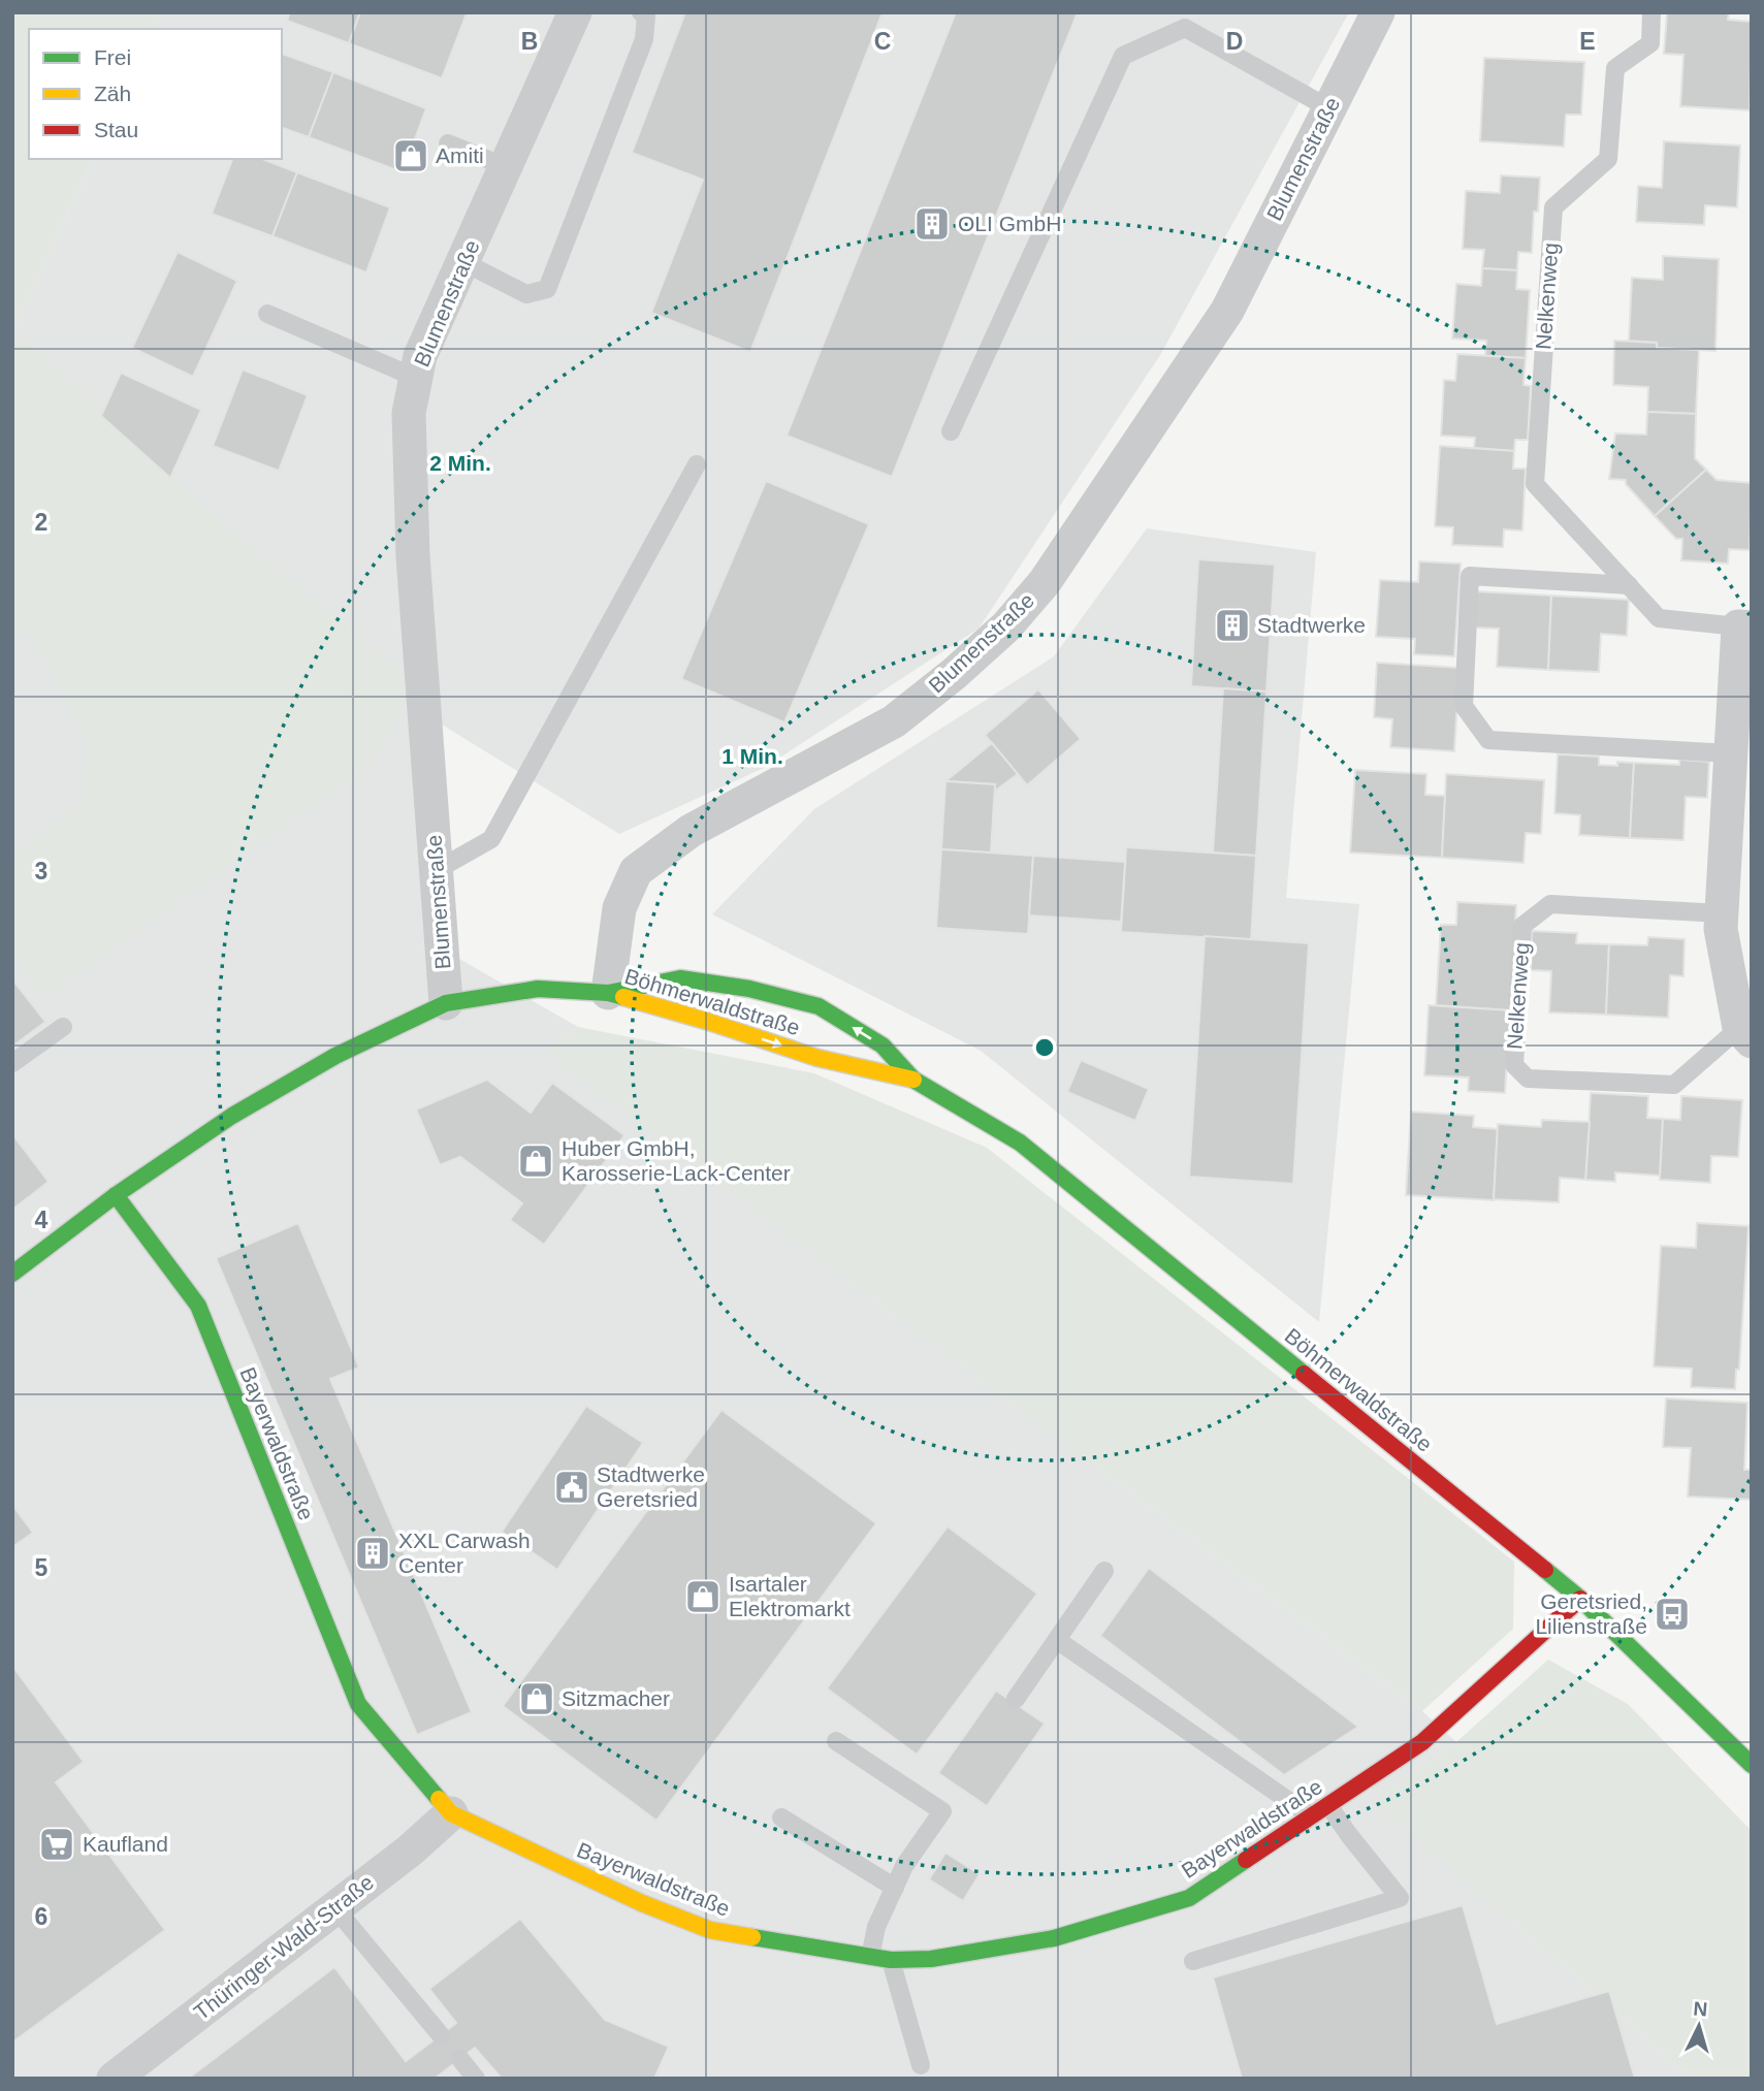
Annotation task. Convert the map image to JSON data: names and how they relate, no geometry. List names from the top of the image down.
{
  "streets": {
    "street": [
      "Blumenstraße",
      "Nelkenweg",
      "Böhmerwaldstraße",
      "Bayerwaldstraße",
      "Thüringer-Wald-Straße"
    ]
  },
  "crossings": [
    ["Blumenstraße", "Böhmerwaldstraße"],
    ["Blumenstraße", "Bayerwaldstraße"],
    ["Böhmerwaldstraße", "Bayerwaldstraße"],
    ["Bayerwaldstraße", "Thüringer-Wald-Straße"]
  ],
  "places": {
    "shop": [
      "Amiti",
      "Huber GmbH, Karosserie-Lack-Center",
      "Isartaler Elektromarkt",
      "Sitzmacher"
    ],
    "building": ["OLI GmbH", "Stadtwerke", "XXL Carwash Center"],
    "public building": ["Stadtwerke Geretsried"],
    "bus stop": ["Geretsried, Lilienstraße"],
    "supermarket": ["Kaufland"]
  },
  "legend": ["Frei", "Zäh", "Stau"],
  "north": "top",
  "grid": {
    "columns": [
      "B",
      "C",
      "D",
      "E"
    ],
    "rows": [
      "2",
      "3",
      "4",
      "5",
      "6"
    ]
  },
  "rings": ["2 Min.", "1 Min."]
}
